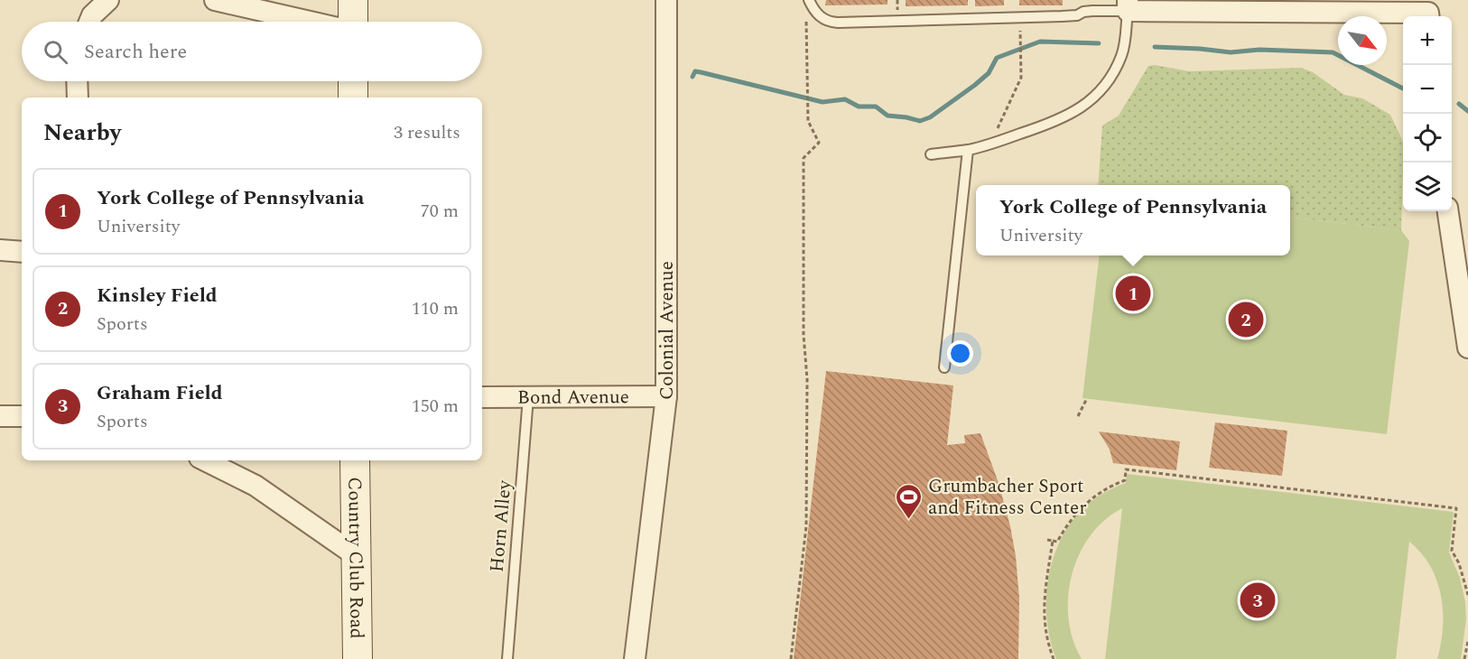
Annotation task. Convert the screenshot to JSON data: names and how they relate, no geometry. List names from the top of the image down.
{
  "streets": {
    "main road": ["Country Club Road"],
    "street": ["Colonial Avenue", "Bond Avenue"],
    "lane": ["Horn Alley"]
  },
  "crossings": [
    ["Colonial Avenue", "Bond Avenue"],
    ["Bond Avenue", "Horn Alley"]
  ],
  "places": {
    "sports": ["Grumbacher Sport and Fitness Center"]
  },
  "north": "bottom right",
  "page": {
    "map_buttons": ["+", "−"],
    "search": "Search here",
    "heading": ["Nearby", "3 results"],
    "list": [
      {
        "mark": "1",
        "name": "York College of Pennsylvania",
        "note": "University",
        "value": "70 m"
      },
      {
        "mark": "2",
        "name": "Kinsley Field",
        "note": "Sports",
        "value": "110 m"
      },
      {
        "mark": "3",
        "name": "Graham Field",
        "note": "Sports",
        "value": "150 m"
      }
    ],
    "popup": ["York College of Pennsylvania", "University"],
    "pins": ["1", "2", "3"]
  }
}
